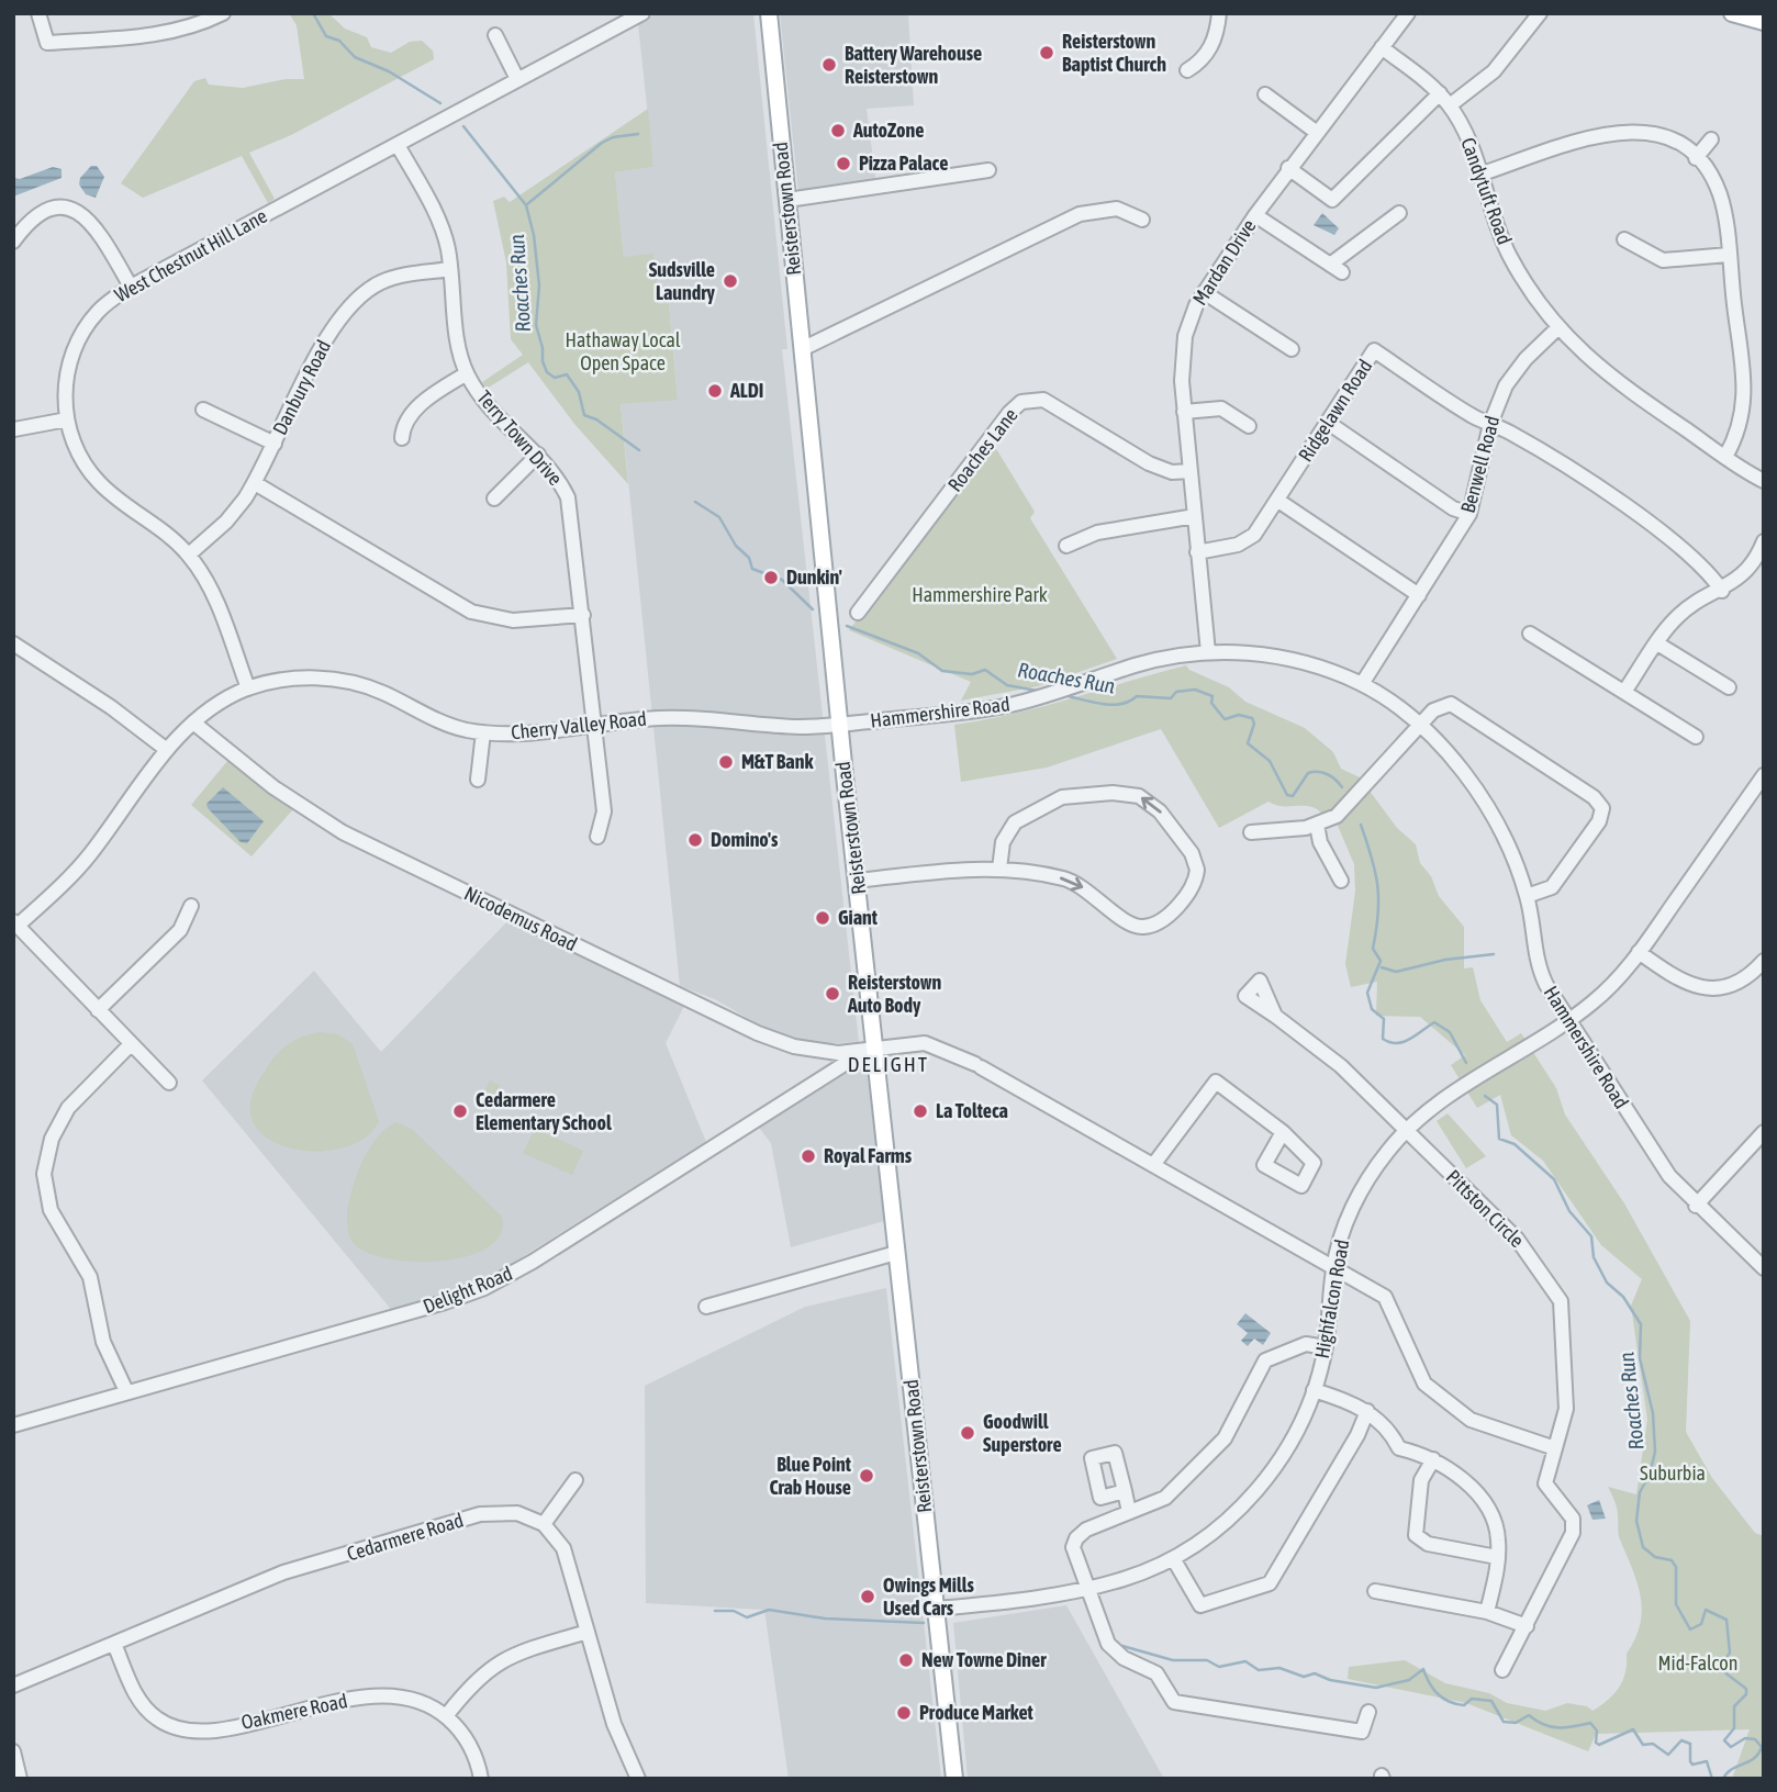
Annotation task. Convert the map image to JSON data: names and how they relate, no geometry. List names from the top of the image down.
{
  "streets": {
    "main road": ["Reisterstown Road"],
    "street": [
      "Candytuft Road",
      "West Chestnut Hill Lane",
      "Mardan Drive",
      "Danbury Road",
      "Ridgelawn Road",
      "Terry Town Drive",
      "Roaches Lane",
      "Benwell Road",
      "Hammershire Road",
      "Cherry Valley Road",
      "Nicodemus Road",
      "Pittston Circle",
      "Delight Road",
      "Highfalcon Road",
      "Cedarmere Road",
      "Oakmere Road"
    ]
  },
  "crossings": [
    ["Candytuft Road", "Mardan Drive"],
    ["Candytuft Road", "Benwell Road"],
    ["Reisterstown Road", "Hammershire Road"],
    ["Reisterstown Road", "Cherry Valley Road"],
    ["Reisterstown Road", "Nicodemus Road"],
    ["Reisterstown Road", "Delight Road"],
    ["Reisterstown Road", "Highfalcon Road"],
    ["West Chestnut Hill Lane", "Danbury Road"],
    ["West Chestnut Hill Lane", "Terry Town Drive"],
    ["West Chestnut Hill Lane", "Cherry Valley Road"],
    ["Mardan Drive", "Ridgelawn Road"],
    ["Mardan Drive", "Roaches Lane"],
    ["Mardan Drive", "Hammershire Road"],
    ["Danbury Road", "Terry Town Drive"],
    ["Ridgelawn Road", "Benwell Road"],
    ["Terry Town Drive", "Cherry Valley Road"],
    ["Benwell Road", "Hammershire Road"],
    ["Hammershire Road", "Cherry Valley Road"],
    ["Hammershire Road", "Highfalcon Road"],
    ["Cherry Valley Road", "Nicodemus Road"],
    ["Nicodemus Road", "Delight Road"],
    ["Pittston Circle", "Highfalcon Road"],
    ["Cedarmere Road", "Oakmere Road"]
  ],
  "districts": ["DELIGHT"],
  "water": ["Roaches Run"],
  "parks": [
    "Hathaway Local Open Space",
    "Hammershire Park",
    "Suburbia",
    "Mid-Falcon"
  ],
  "places": [
    "Reisterstown Baptist Church",
    "Battery Warehouse Reisterstown",
    "AutoZone",
    "Pizza Palace",
    "Sudsville Laundry",
    "ALDI",
    "Dunkin'",
    "M&T Bank",
    "Domino's",
    "Giant",
    "Reisterstown Auto Body",
    "Cedarmere Elementary School",
    "La Tolteca",
    "Royal Farms",
    "Goodwill Superstore",
    "Blue Point Crab House",
    "Owings Mills Used Cars",
    "New Towne Diner",
    "Produce Market"
  ]
}
